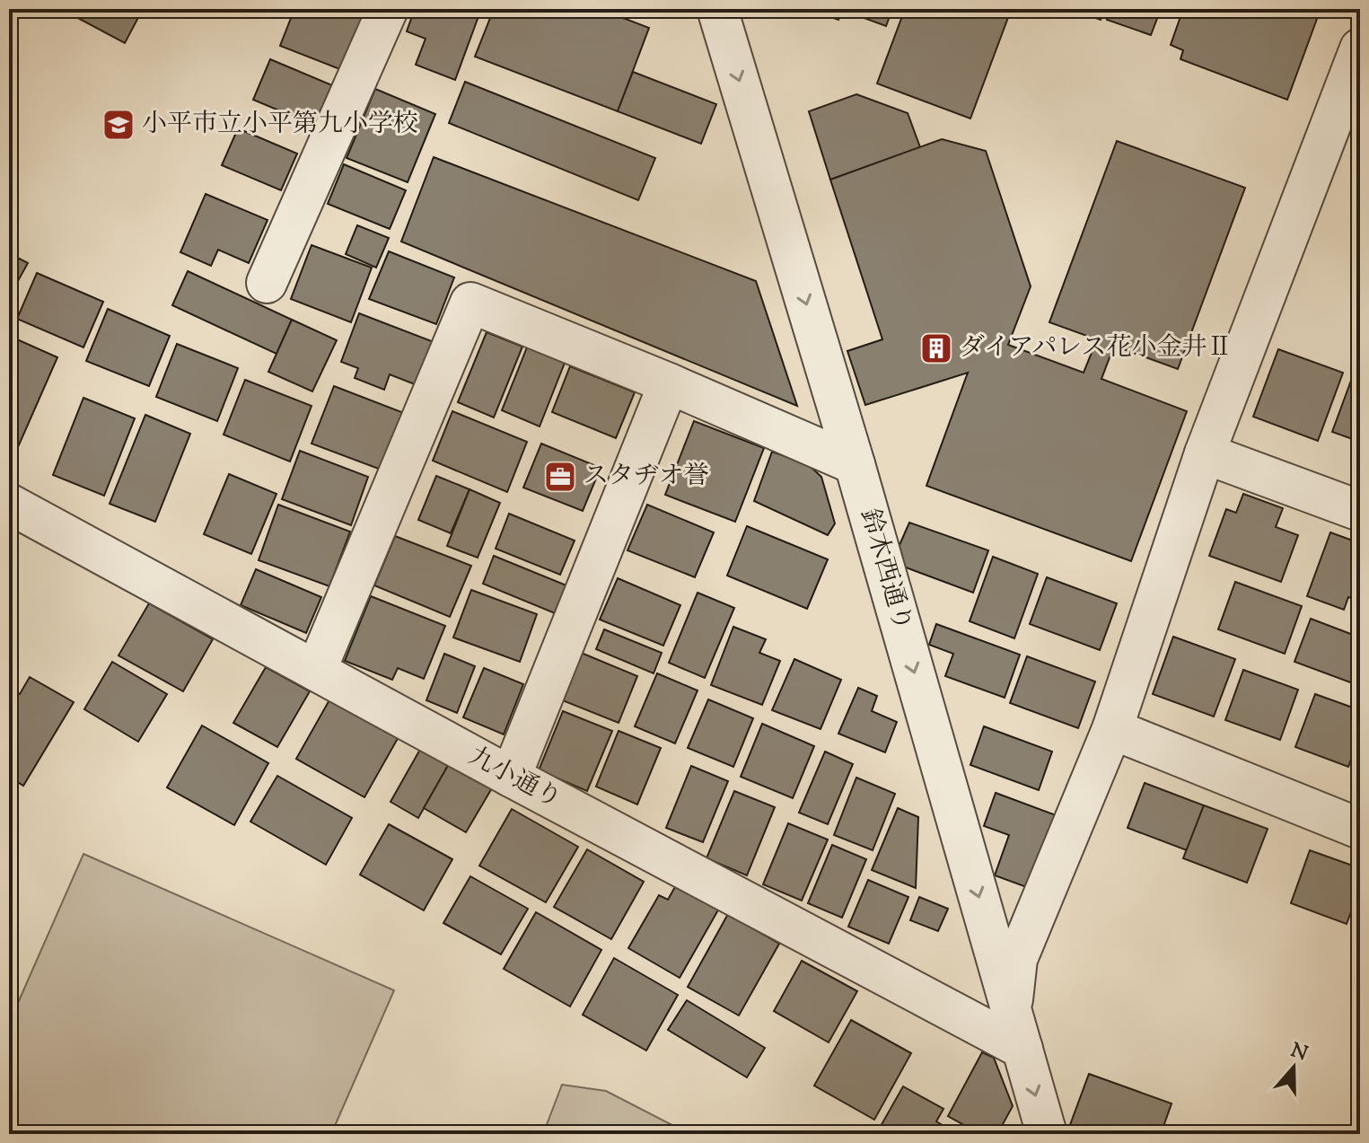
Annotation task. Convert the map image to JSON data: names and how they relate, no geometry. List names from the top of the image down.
{
  "streets": {
    "street": ["鈴木西通り", "九小通り"]
  },
  "crossings": [
    ["鈴木西通り", "九小通り"]
  ],
  "one_way": ["鈴木西通り"],
  "places": {
    "school or university": ["小平市立小平第九小学校"],
    "building": ["ダイアパレス花小金井Ⅱ"],
    "office": ["スタヂオ誉"]
  },
  "north": "top"
}
